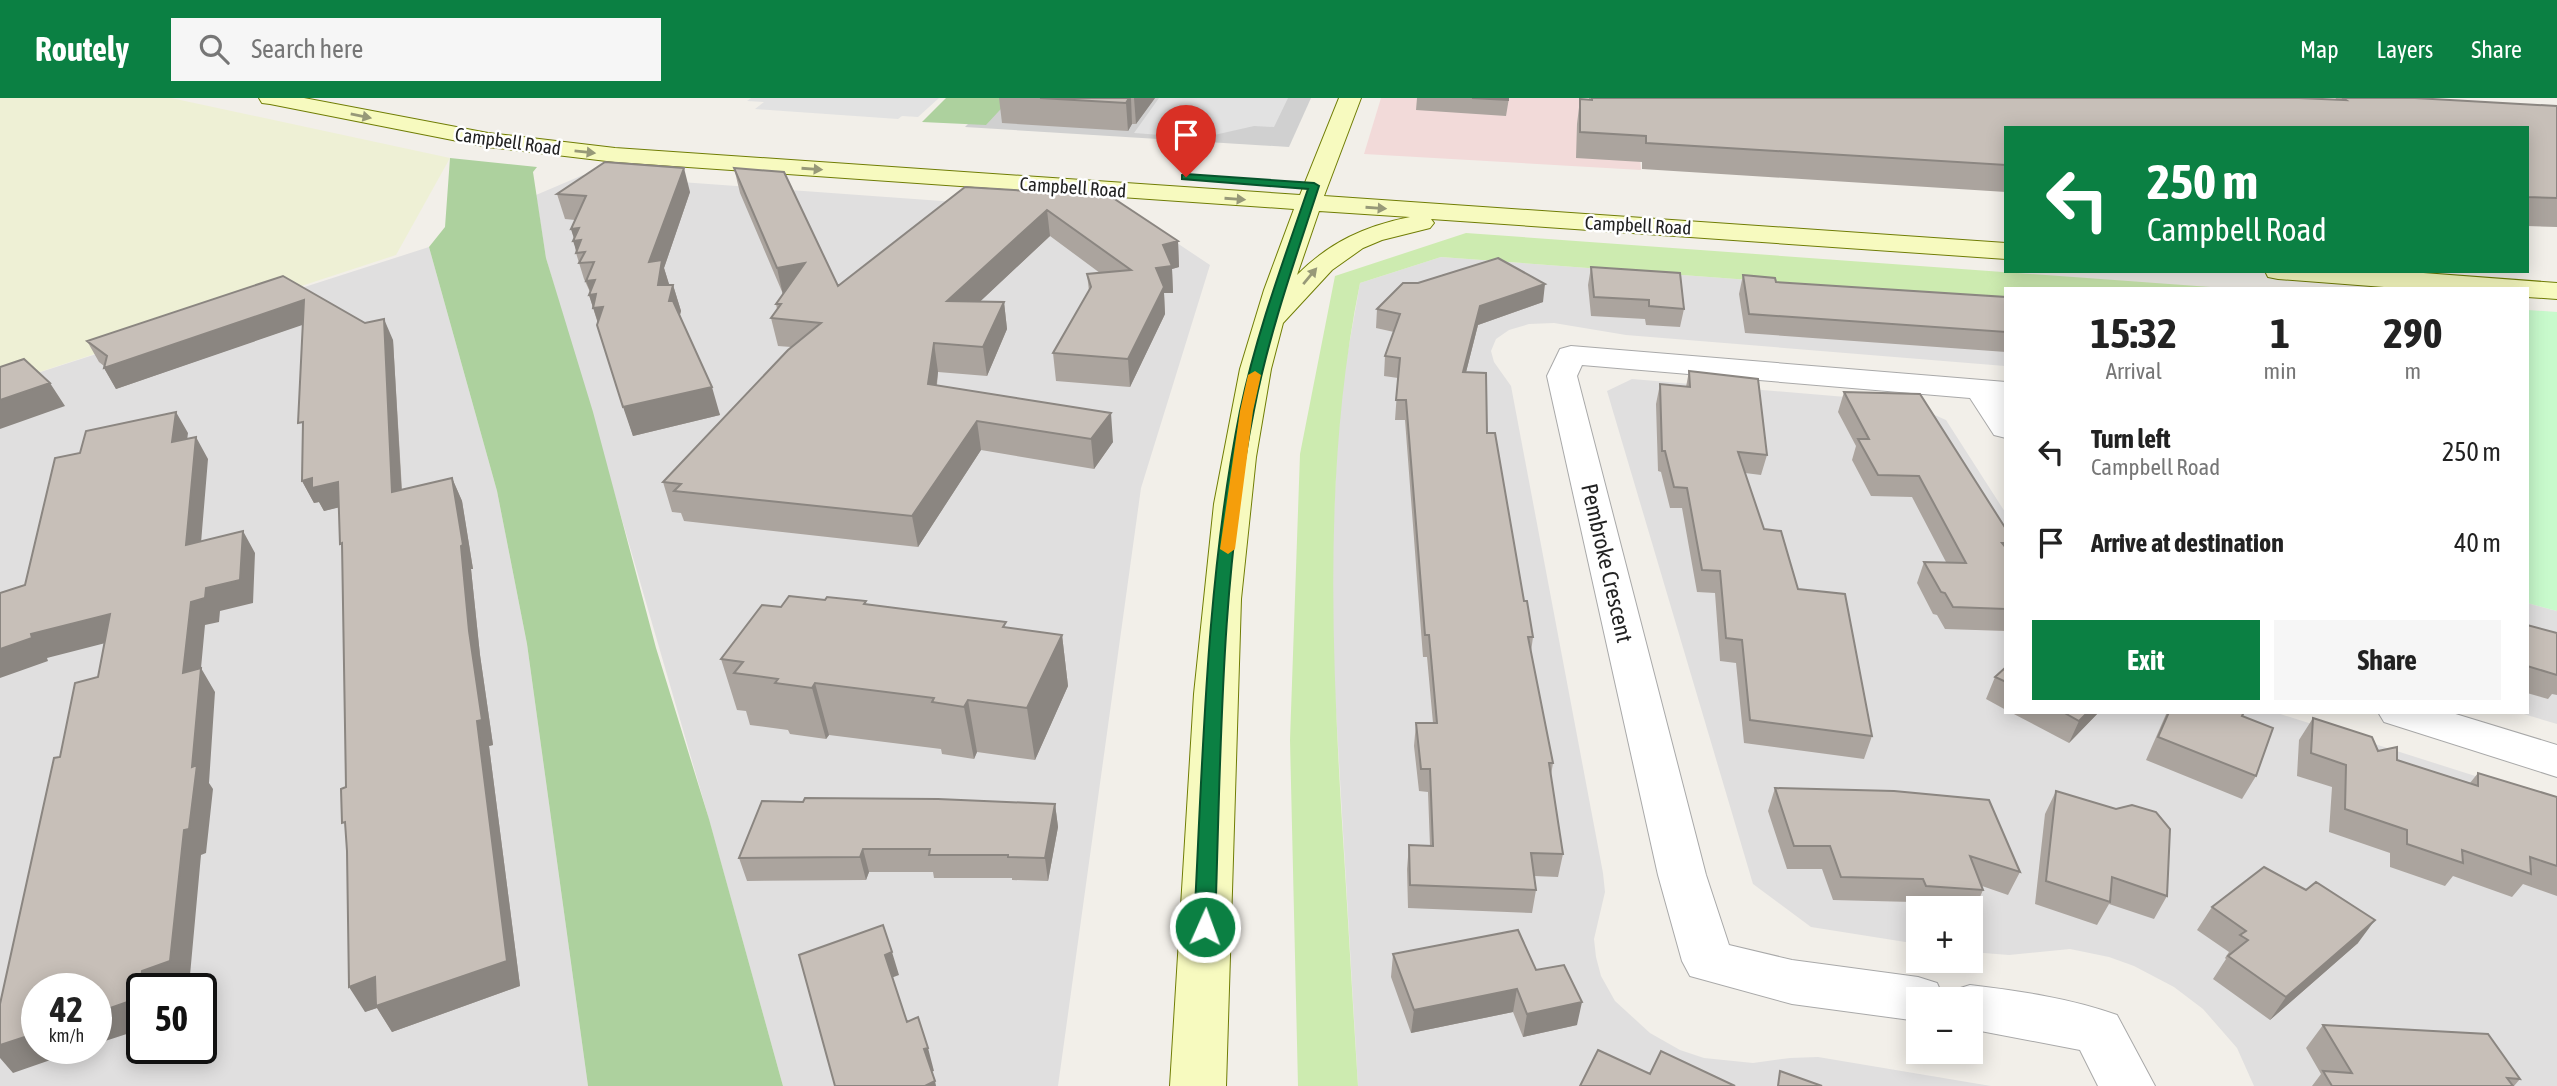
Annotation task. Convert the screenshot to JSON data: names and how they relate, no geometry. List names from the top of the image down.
{
  "streets": {
    "main road": ["Campbell Road"],
    "street": ["Pembroke Crescent"]
  },
  "page": {
    "header": "Routely",
    "search": "Search here",
    "nav": ["Map", "Layers", "Share"],
    "turn": ["250 m", "Campbell Road"],
    "eta": [
      "15:32",
      "Arrival",
      "1",
      "min",
      "290",
      "m"
    ],
    "list": [
      {
        "name": "Turn left",
        "note": "Campbell Road",
        "value": "250 m"
      },
      {
        "name": "Arrive at destination",
        "value": "40 m"
      }
    ],
    "buttons": ["Exit", "Share"],
    "map_buttons": ["+", "−"],
    "speed": "42 km/h",
    "limit": "50"
  }
}
